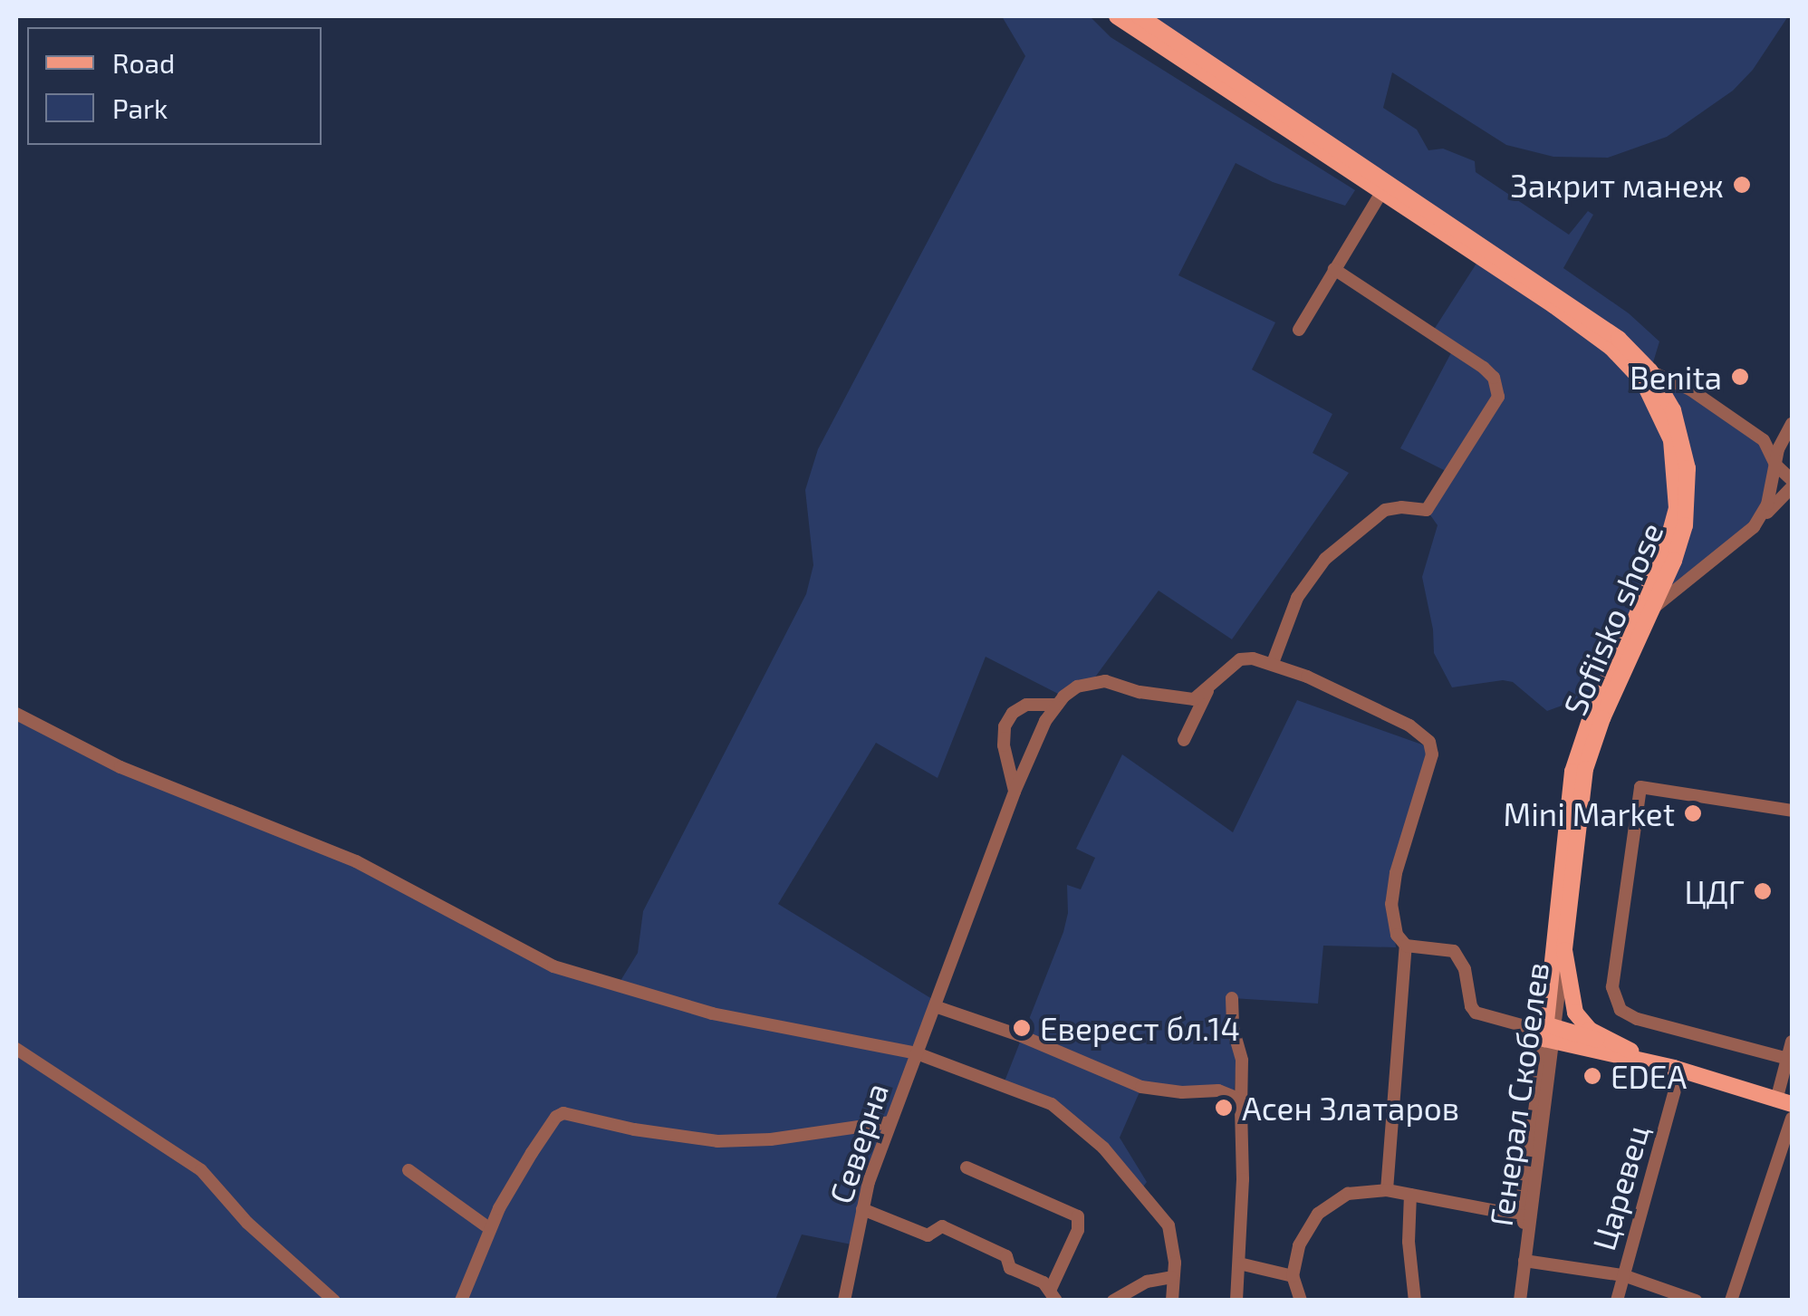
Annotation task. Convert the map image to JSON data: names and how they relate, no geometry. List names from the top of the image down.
{
  "streets": {
    "main road": ["Sofiisko shose"],
    "street": ["Генерал Скобелев", "Северна", "Царевец"]
  },
  "crossings": [
    ["Sofiisko shose", "Генерал Скобелев"]
  ],
  "places": [
    "Закрит манеж",
    "Benita",
    "Mini Market",
    "ЦДГ",
    "Еверест бл.14",
    "EDEA",
    "Асен Златаров"
  ],
  "legend": ["Road", "Park"]
}
